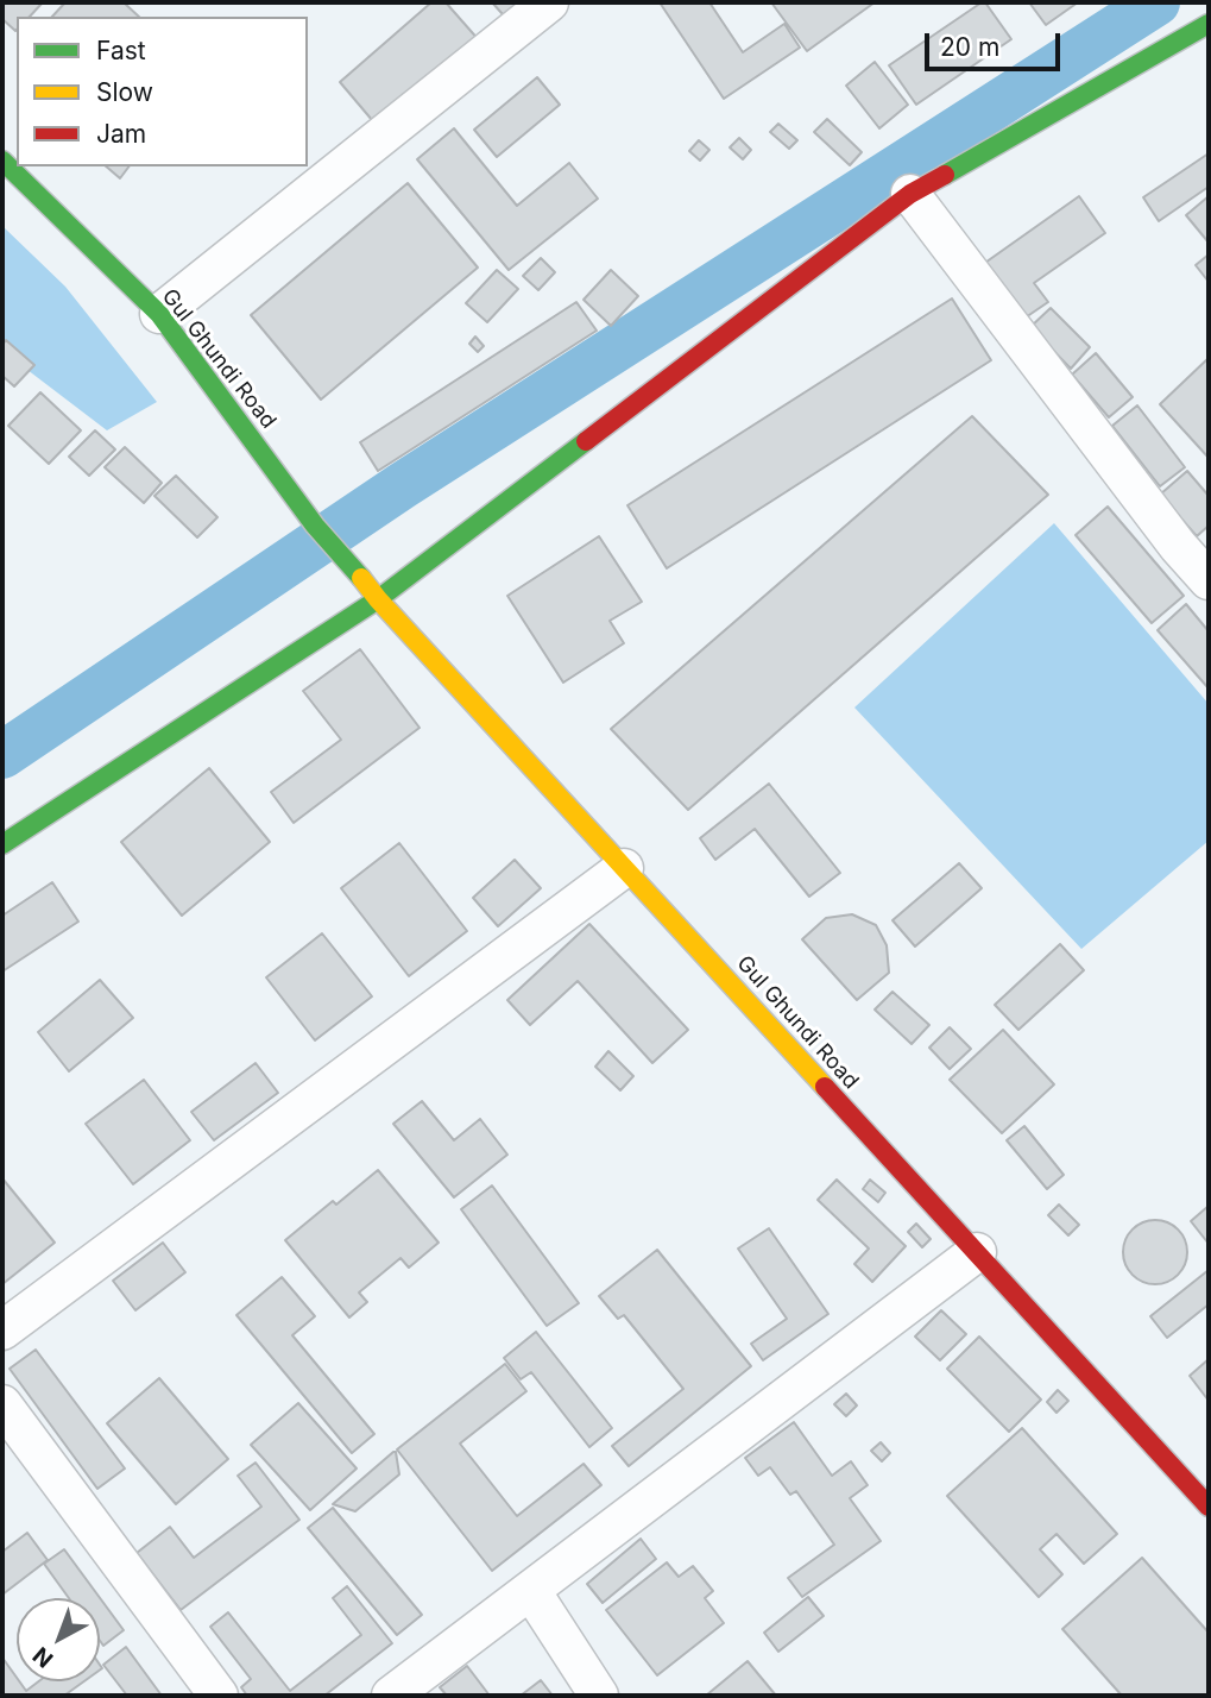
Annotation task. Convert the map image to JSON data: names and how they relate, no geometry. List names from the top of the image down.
{
  "streets": {
    "main road": ["Gul Ghundi Road"]
  },
  "legend": ["Fast", "Slow", "Jam"],
  "scale_bar": "20 m",
  "north": "bottom left"
}
